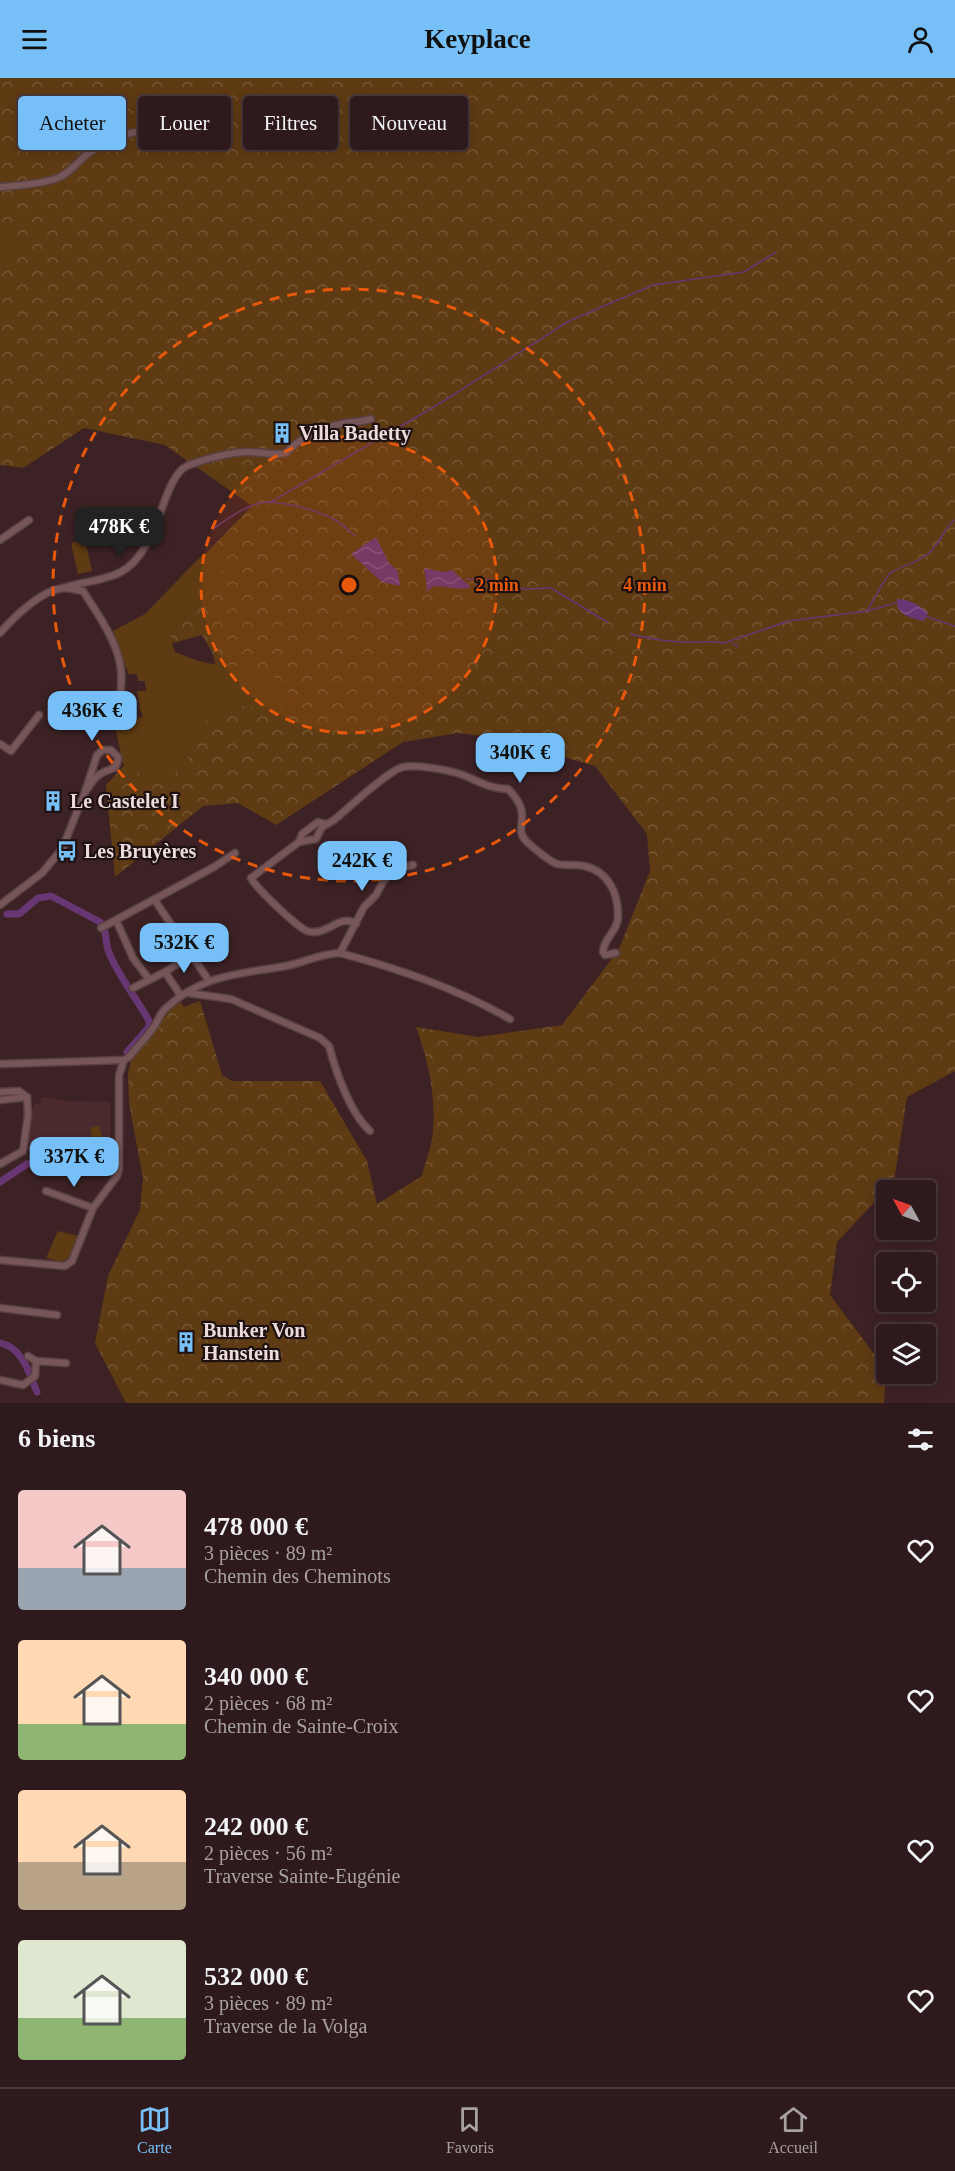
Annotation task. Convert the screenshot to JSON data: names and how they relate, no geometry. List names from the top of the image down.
{
  "places": {
    "building": ["Villa Badetty", "Le Castelet I", "Bunker Von Hanstein"],
    "bus stop": ["Les Bruyères"]
  },
  "north": "top left",
  "page": {
    "header": "Keyplace",
    "chip": [
      "Acheter",
      "Louer",
      "Filtres",
      "Nouveau"
    ],
    "price": [
      "478K €",
      "436K €",
      "340K €",
      "242K €",
      "532K €",
      "337K €"
    ],
    "heading": "6 biens",
    "list": [
      {
        "name": "478 000 €",
        "note": "3 pièces · 89 m² · Chemin des Cheminots"
      },
      {
        "name": "340 000 €",
        "note": "2 pièces · 68 m² · Chemin de Sainte-Croix"
      },
      {
        "name": "242 000 €",
        "note": "2 pièces · 56 m² · Traverse Sainte-Eugénie"
      },
      {
        "name": "532 000 €",
        "note": "3 pièces · 89 m² · Traverse de la Volga"
      }
    ],
    "tabs": ["Carte", "Favoris", "Accueil"]
  },
  "rings": ["2 min", "4 min"]
}
